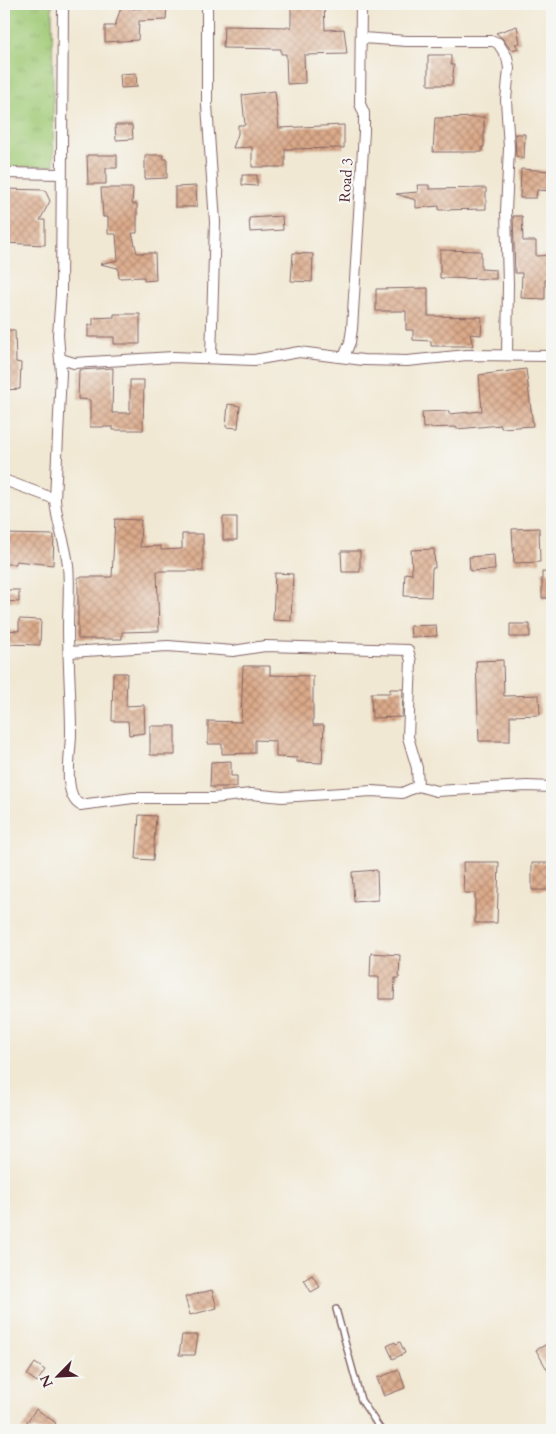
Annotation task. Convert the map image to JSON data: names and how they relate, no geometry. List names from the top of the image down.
{
  "streets": {
    "street": ["Road 3"]
  },
  "north": "bottom left"
}
